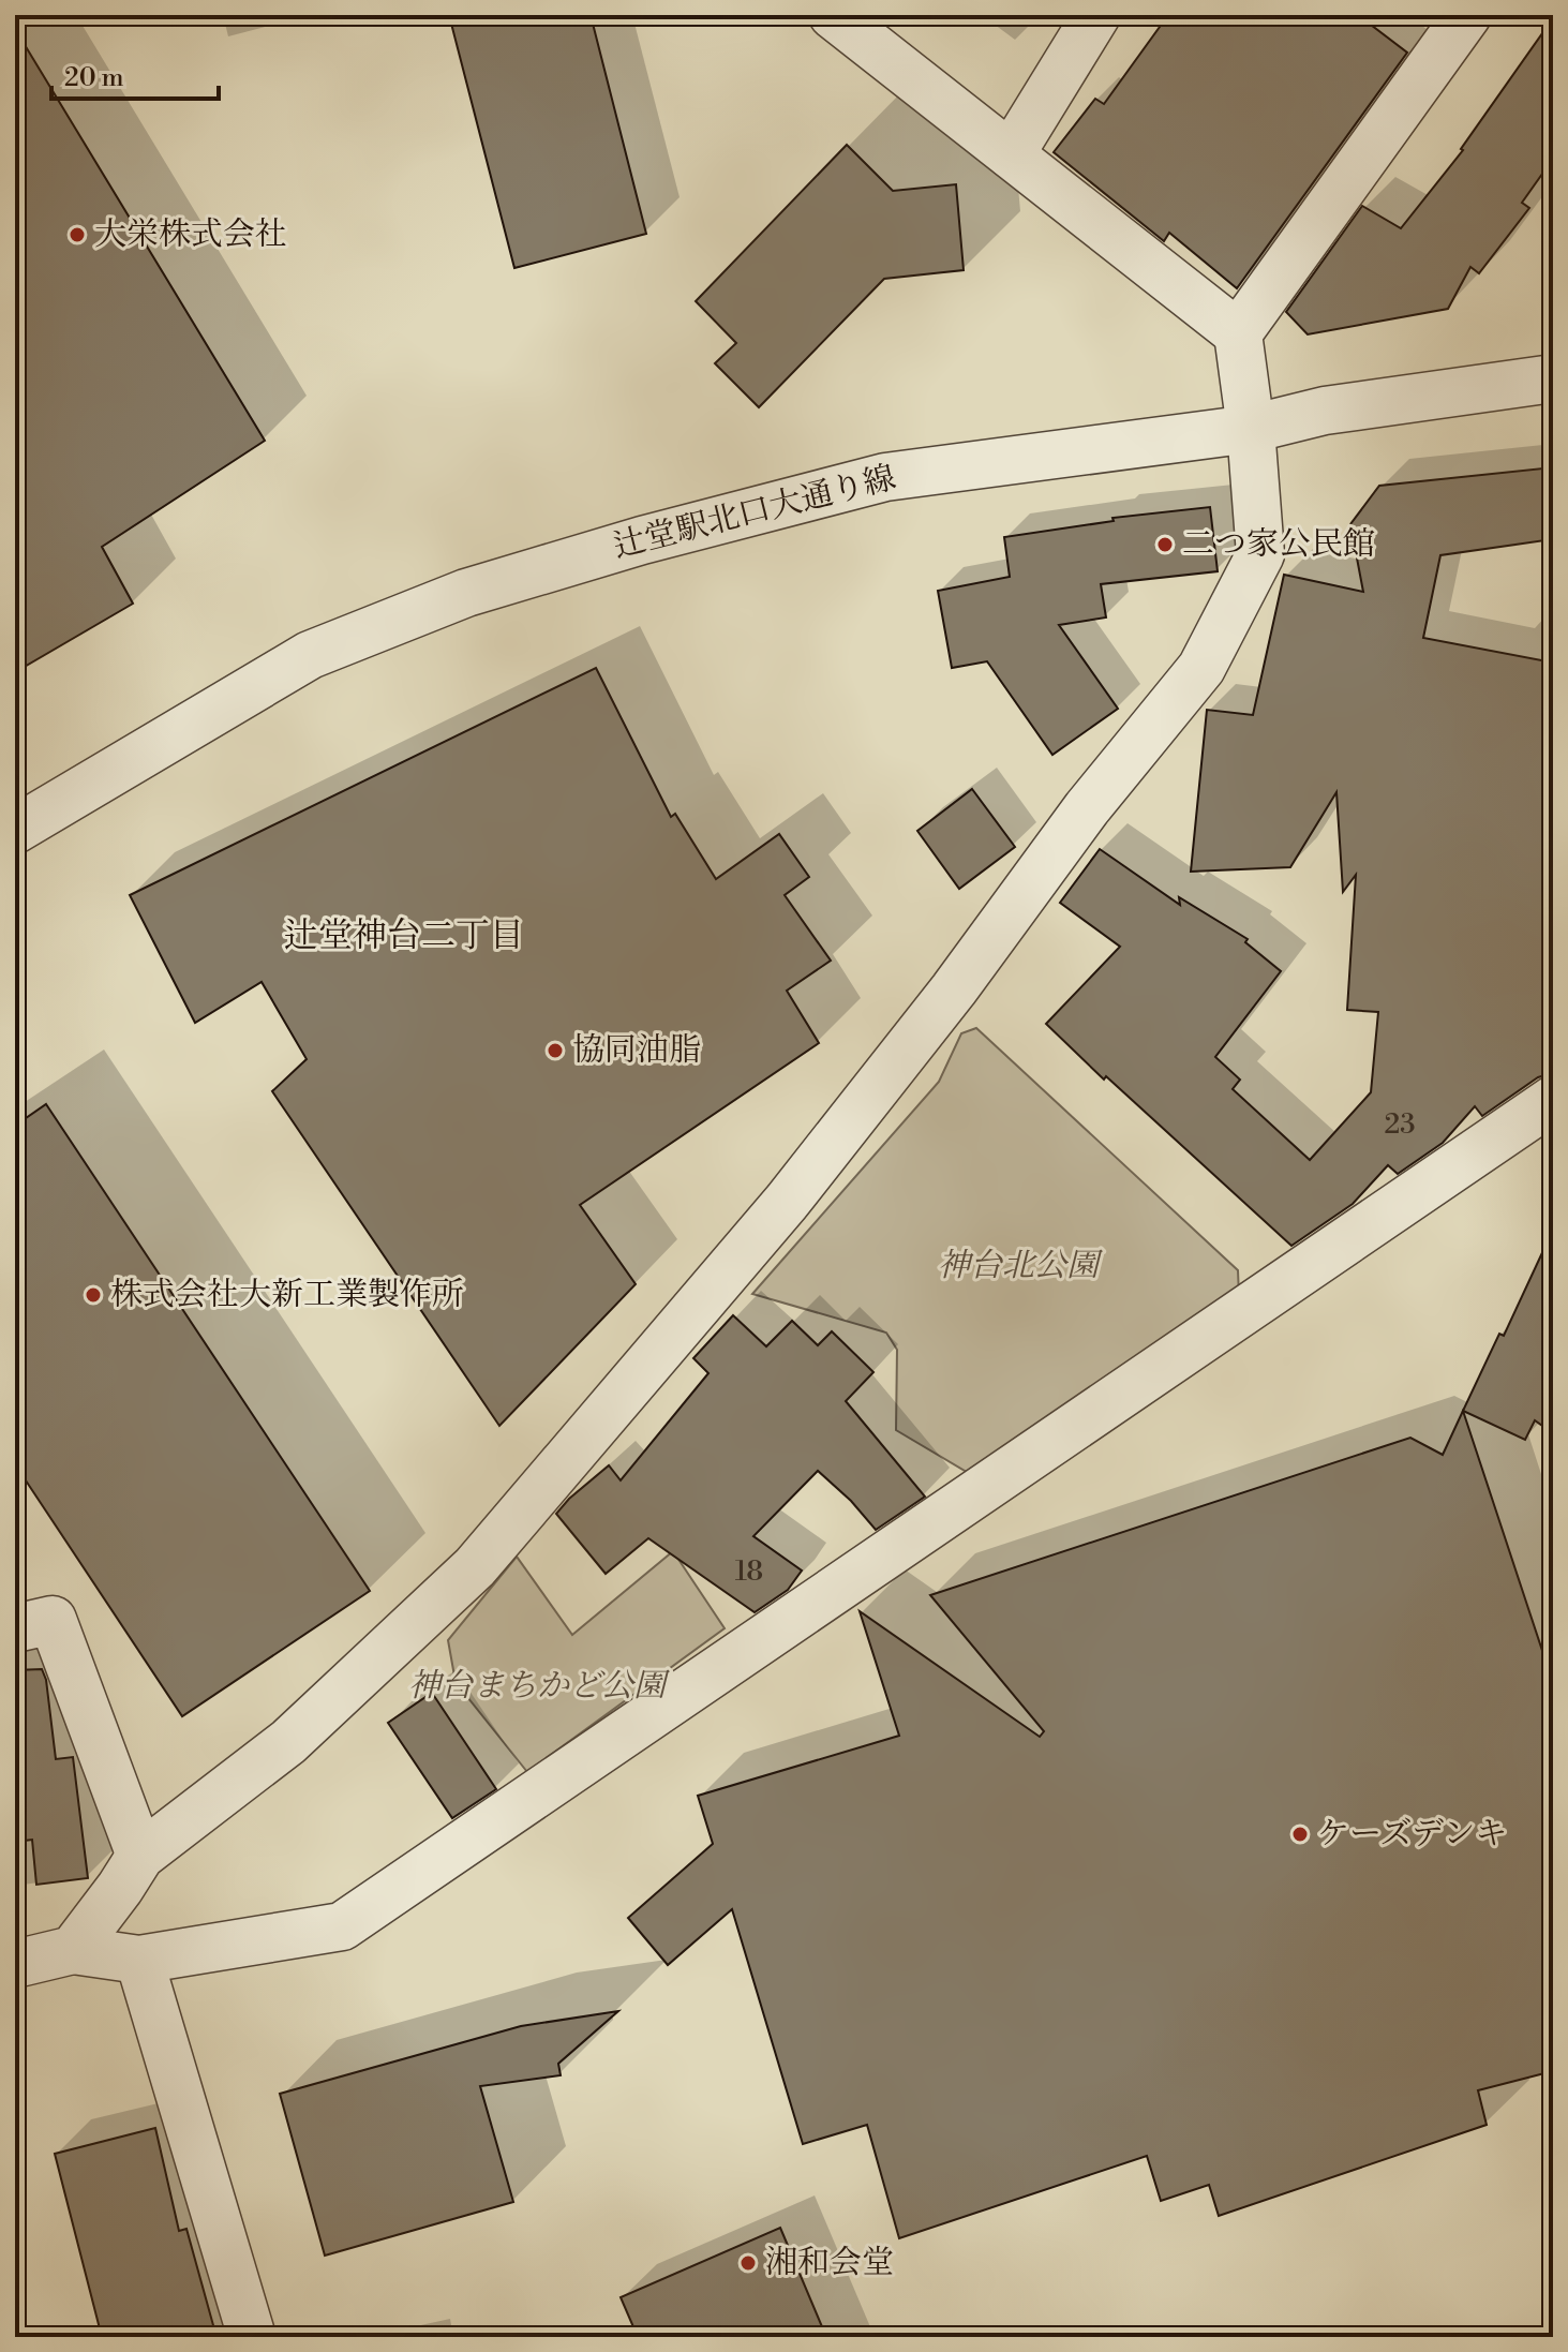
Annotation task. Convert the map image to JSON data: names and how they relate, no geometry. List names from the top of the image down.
{
  "streets": {
    "street": ["辻堂駅北口大通り線"]
  },
  "districts": ["辻堂神台二丁目"],
  "parks": ["神台北公園", "神台まちかど公園"],
  "places": [
    "大栄株式会社",
    "二つ家公民館",
    "協同油脂",
    "株式会社大新工業製作所",
    "ケーズデンキ",
    "湘和会堂"
  ],
  "house_numbers": ["23", "18"],
  "scale_bar": "20 m"
}
